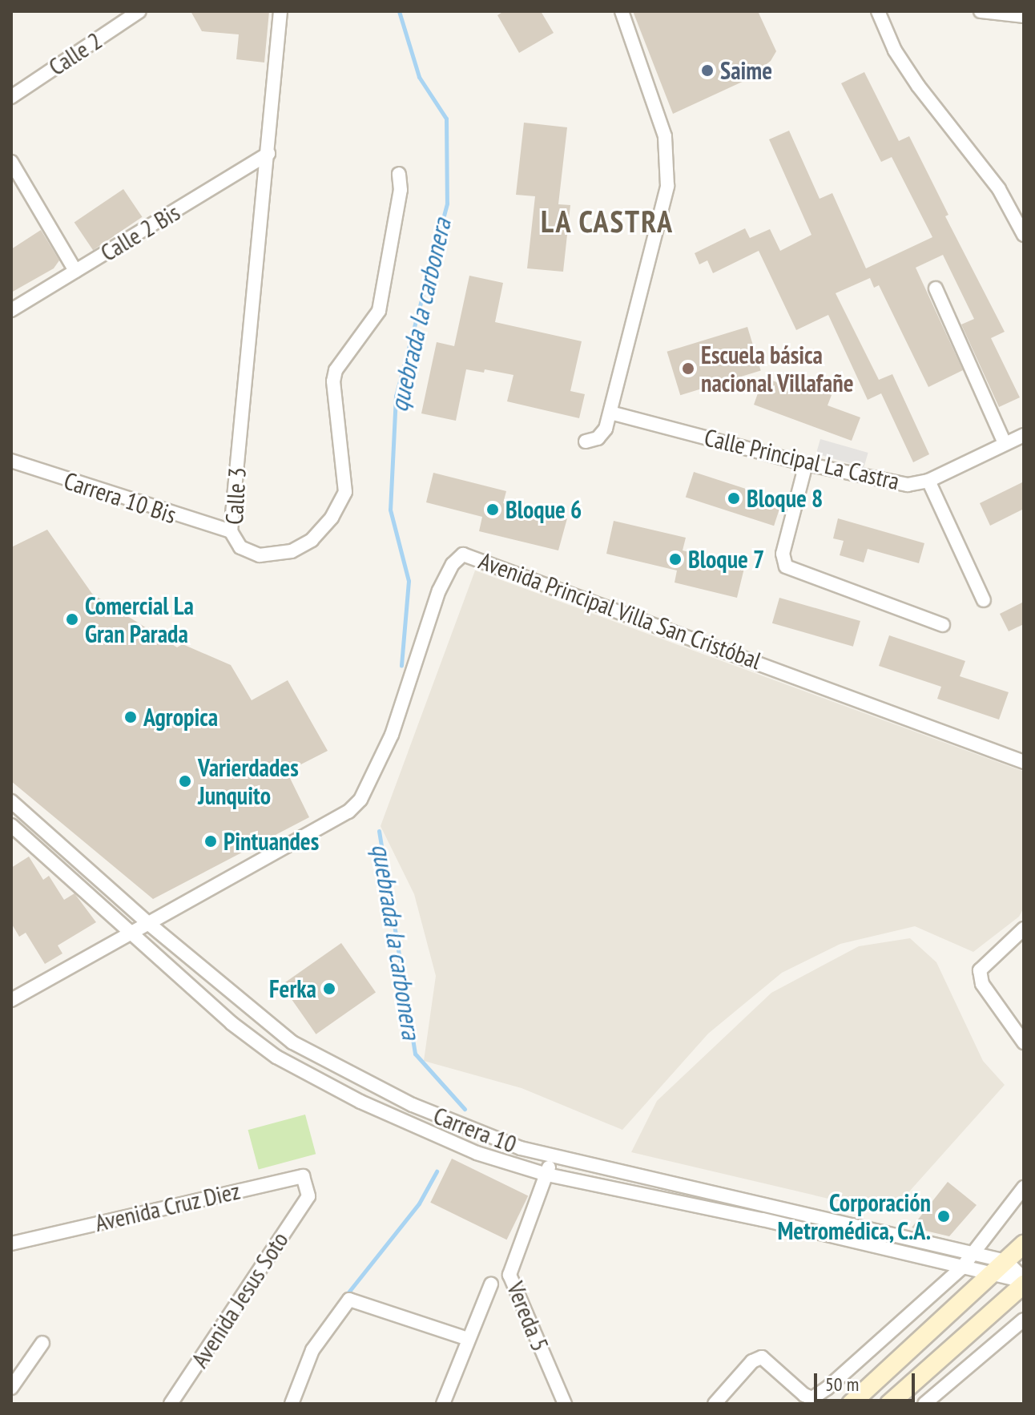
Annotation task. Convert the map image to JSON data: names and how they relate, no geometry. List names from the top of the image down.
{
  "streets": {
    "street": [
      "Calle 2",
      "Calle 2 Bis",
      "Calle Principal La Castra",
      "Calle 3",
      "Carrera 10 Bis",
      "Avenida Principal Villa San Cristóbal",
      "Carrera 10",
      "Avenida Cruz Diez",
      "Avenida Jesus Soto",
      "Vereda 5"
    ]
  },
  "crossings": [
    ["Calle 2 Bis", "Calle 3"],
    ["Calle 3", "Carrera 10 Bis"],
    ["Avenida Principal Villa San Cristóbal", "Carrera 10"],
    ["Carrera 10", "Vereda 5"],
    ["Avenida Cruz Diez", "Avenida Jesus Soto"]
  ],
  "districts": ["LA CASTRA"],
  "water": ["quebrada la carbonera"],
  "places": [
    "Saime",
    "Escuela básica nacional Villafañe",
    "Bloque 8",
    "Bloque 6",
    "Bloque 7",
    "Comercial La Gran Parada",
    "Agropica",
    "Varierdades Junquito",
    "Pintuandes",
    "Ferka",
    "Corporación Metromédica, C.A."
  ],
  "scale_bar": "50 m"
}
